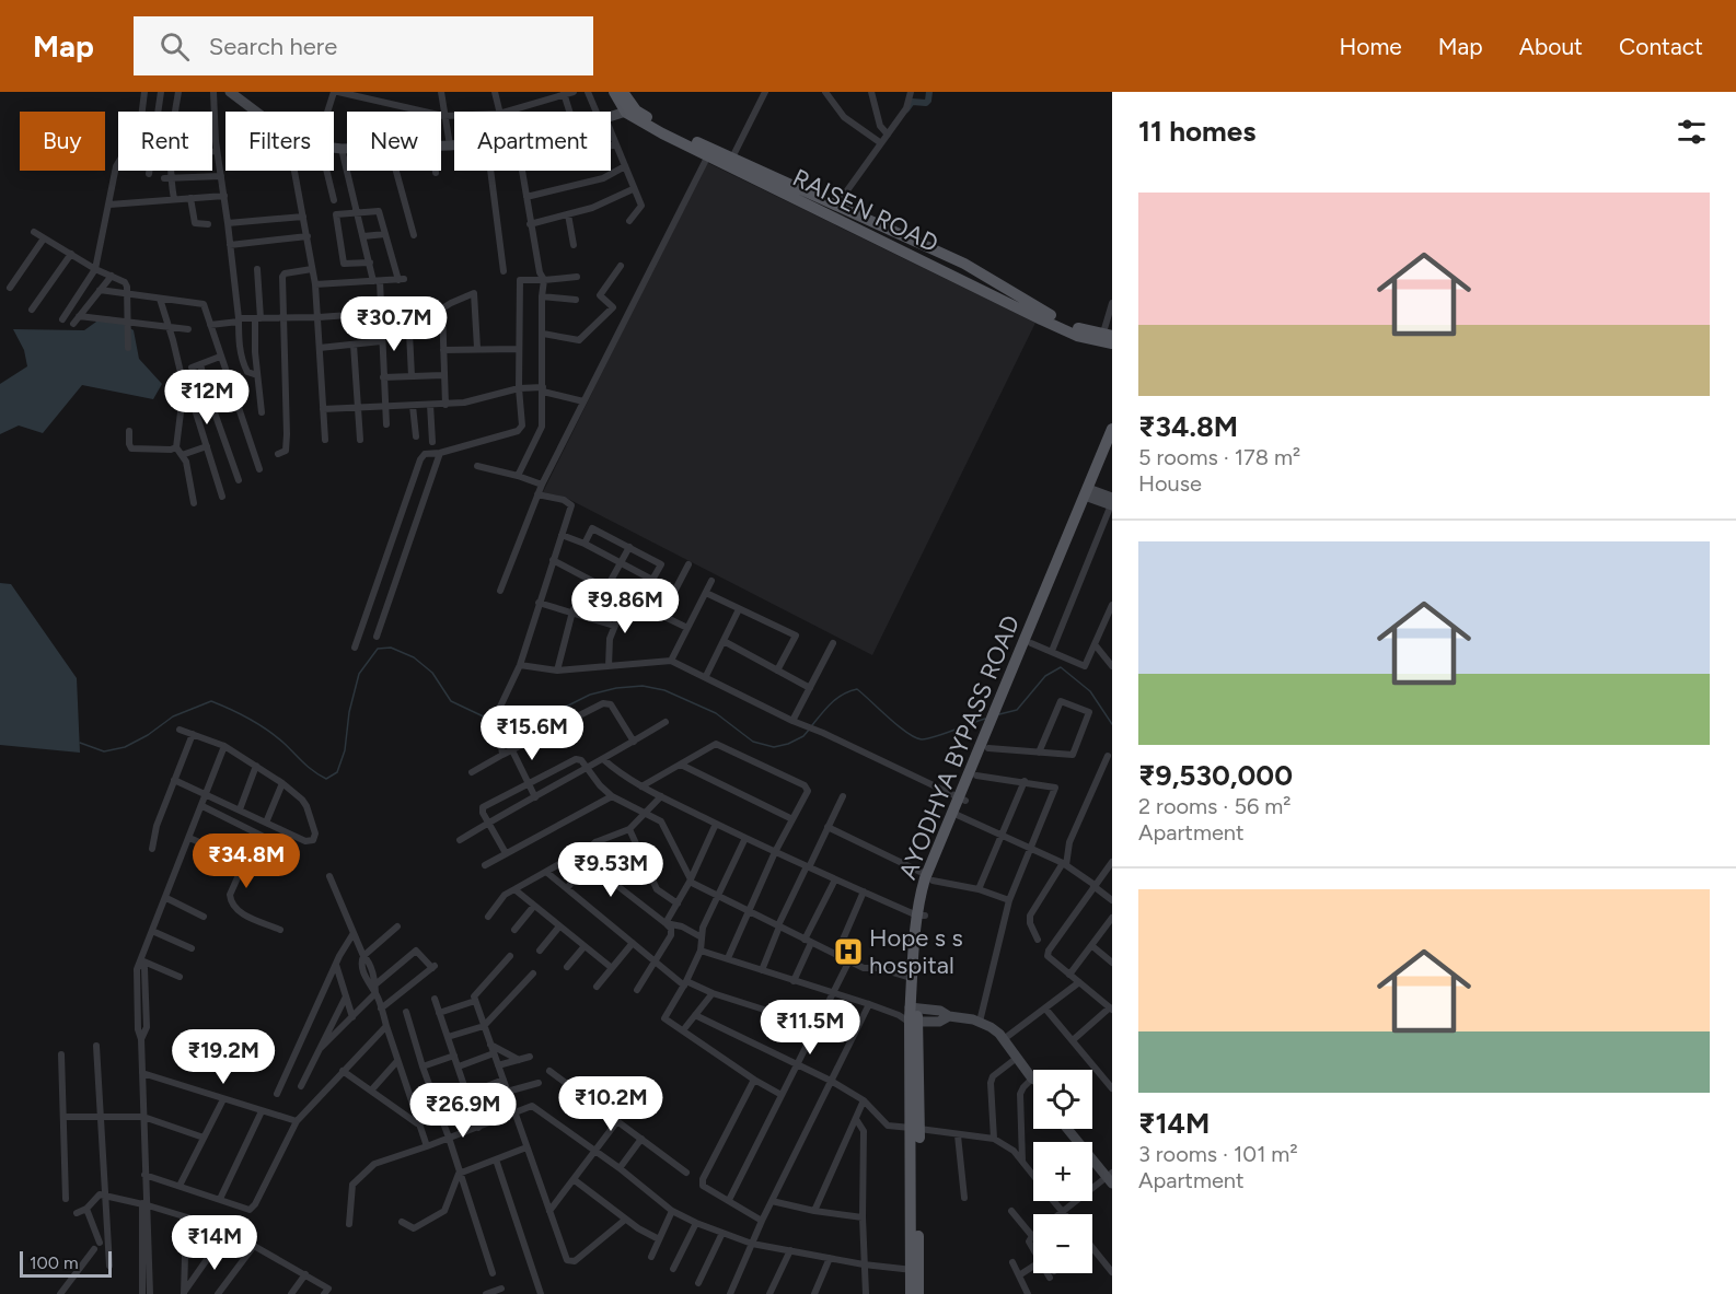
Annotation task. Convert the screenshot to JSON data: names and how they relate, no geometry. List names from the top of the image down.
{
  "streets": {
    "main road": ["RAISEN ROAD", "AYODHYA BYPASS ROAD"]
  },
  "places": {
    "hospital": ["Hope s s hospital"]
  },
  "scale_bar": "100 m",
  "page": {
    "header": "Map",
    "search": "Search here",
    "nav": [
      "Home",
      "Map",
      "About",
      "Contact"
    ],
    "heading": "11 homes",
    "chip": [
      "Buy",
      "Rent",
      "Filters",
      "New",
      "Apartment"
    ],
    "list": [
      {
        "name": "₹34.8M",
        "note": "5 rooms · 178 m² · House"
      },
      {
        "name": "₹9,530,000",
        "note": "2 rooms · 56 m² · Apartment"
      },
      {
        "name": "₹14M",
        "note": "3 rooms · 101 m² · Apartment"
      }
    ],
    "price": [
      "₹30.7M",
      "₹12M",
      "₹9.86M",
      "₹15.6M",
      "₹34.8M",
      "₹9.53M",
      "₹11.5M",
      "₹19.2M",
      "₹10.2M",
      "₹26.9M",
      "₹14M"
    ],
    "map_buttons": ["+", "−"],
    "scale": "100 m"
  }
}
